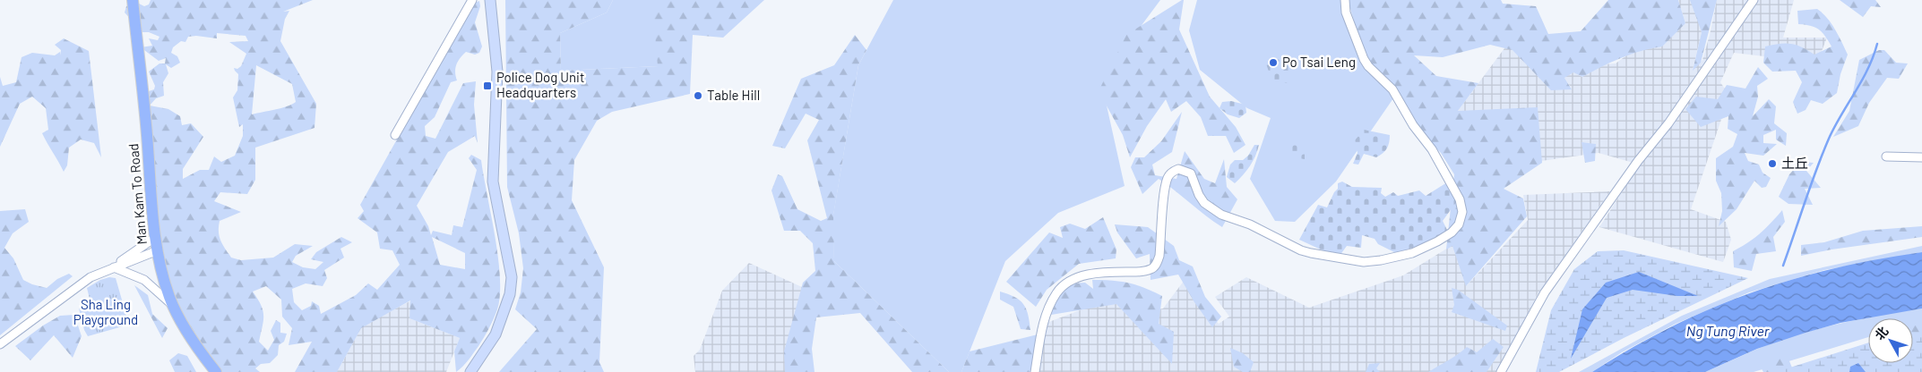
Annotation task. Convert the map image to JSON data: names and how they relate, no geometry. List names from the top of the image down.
{
  "streets": {
    "main road": ["Man Kam To Road"]
  },
  "water": ["Ng Tung River"],
  "parks": ["Sha Ling Playground"],
  "places": {
    "other": ["Po Tsai Leng", "Table Hill", "土丘"],
    "transit": ["Police Dog Unit Headquarters"]
  },
  "north": "top left"
}
